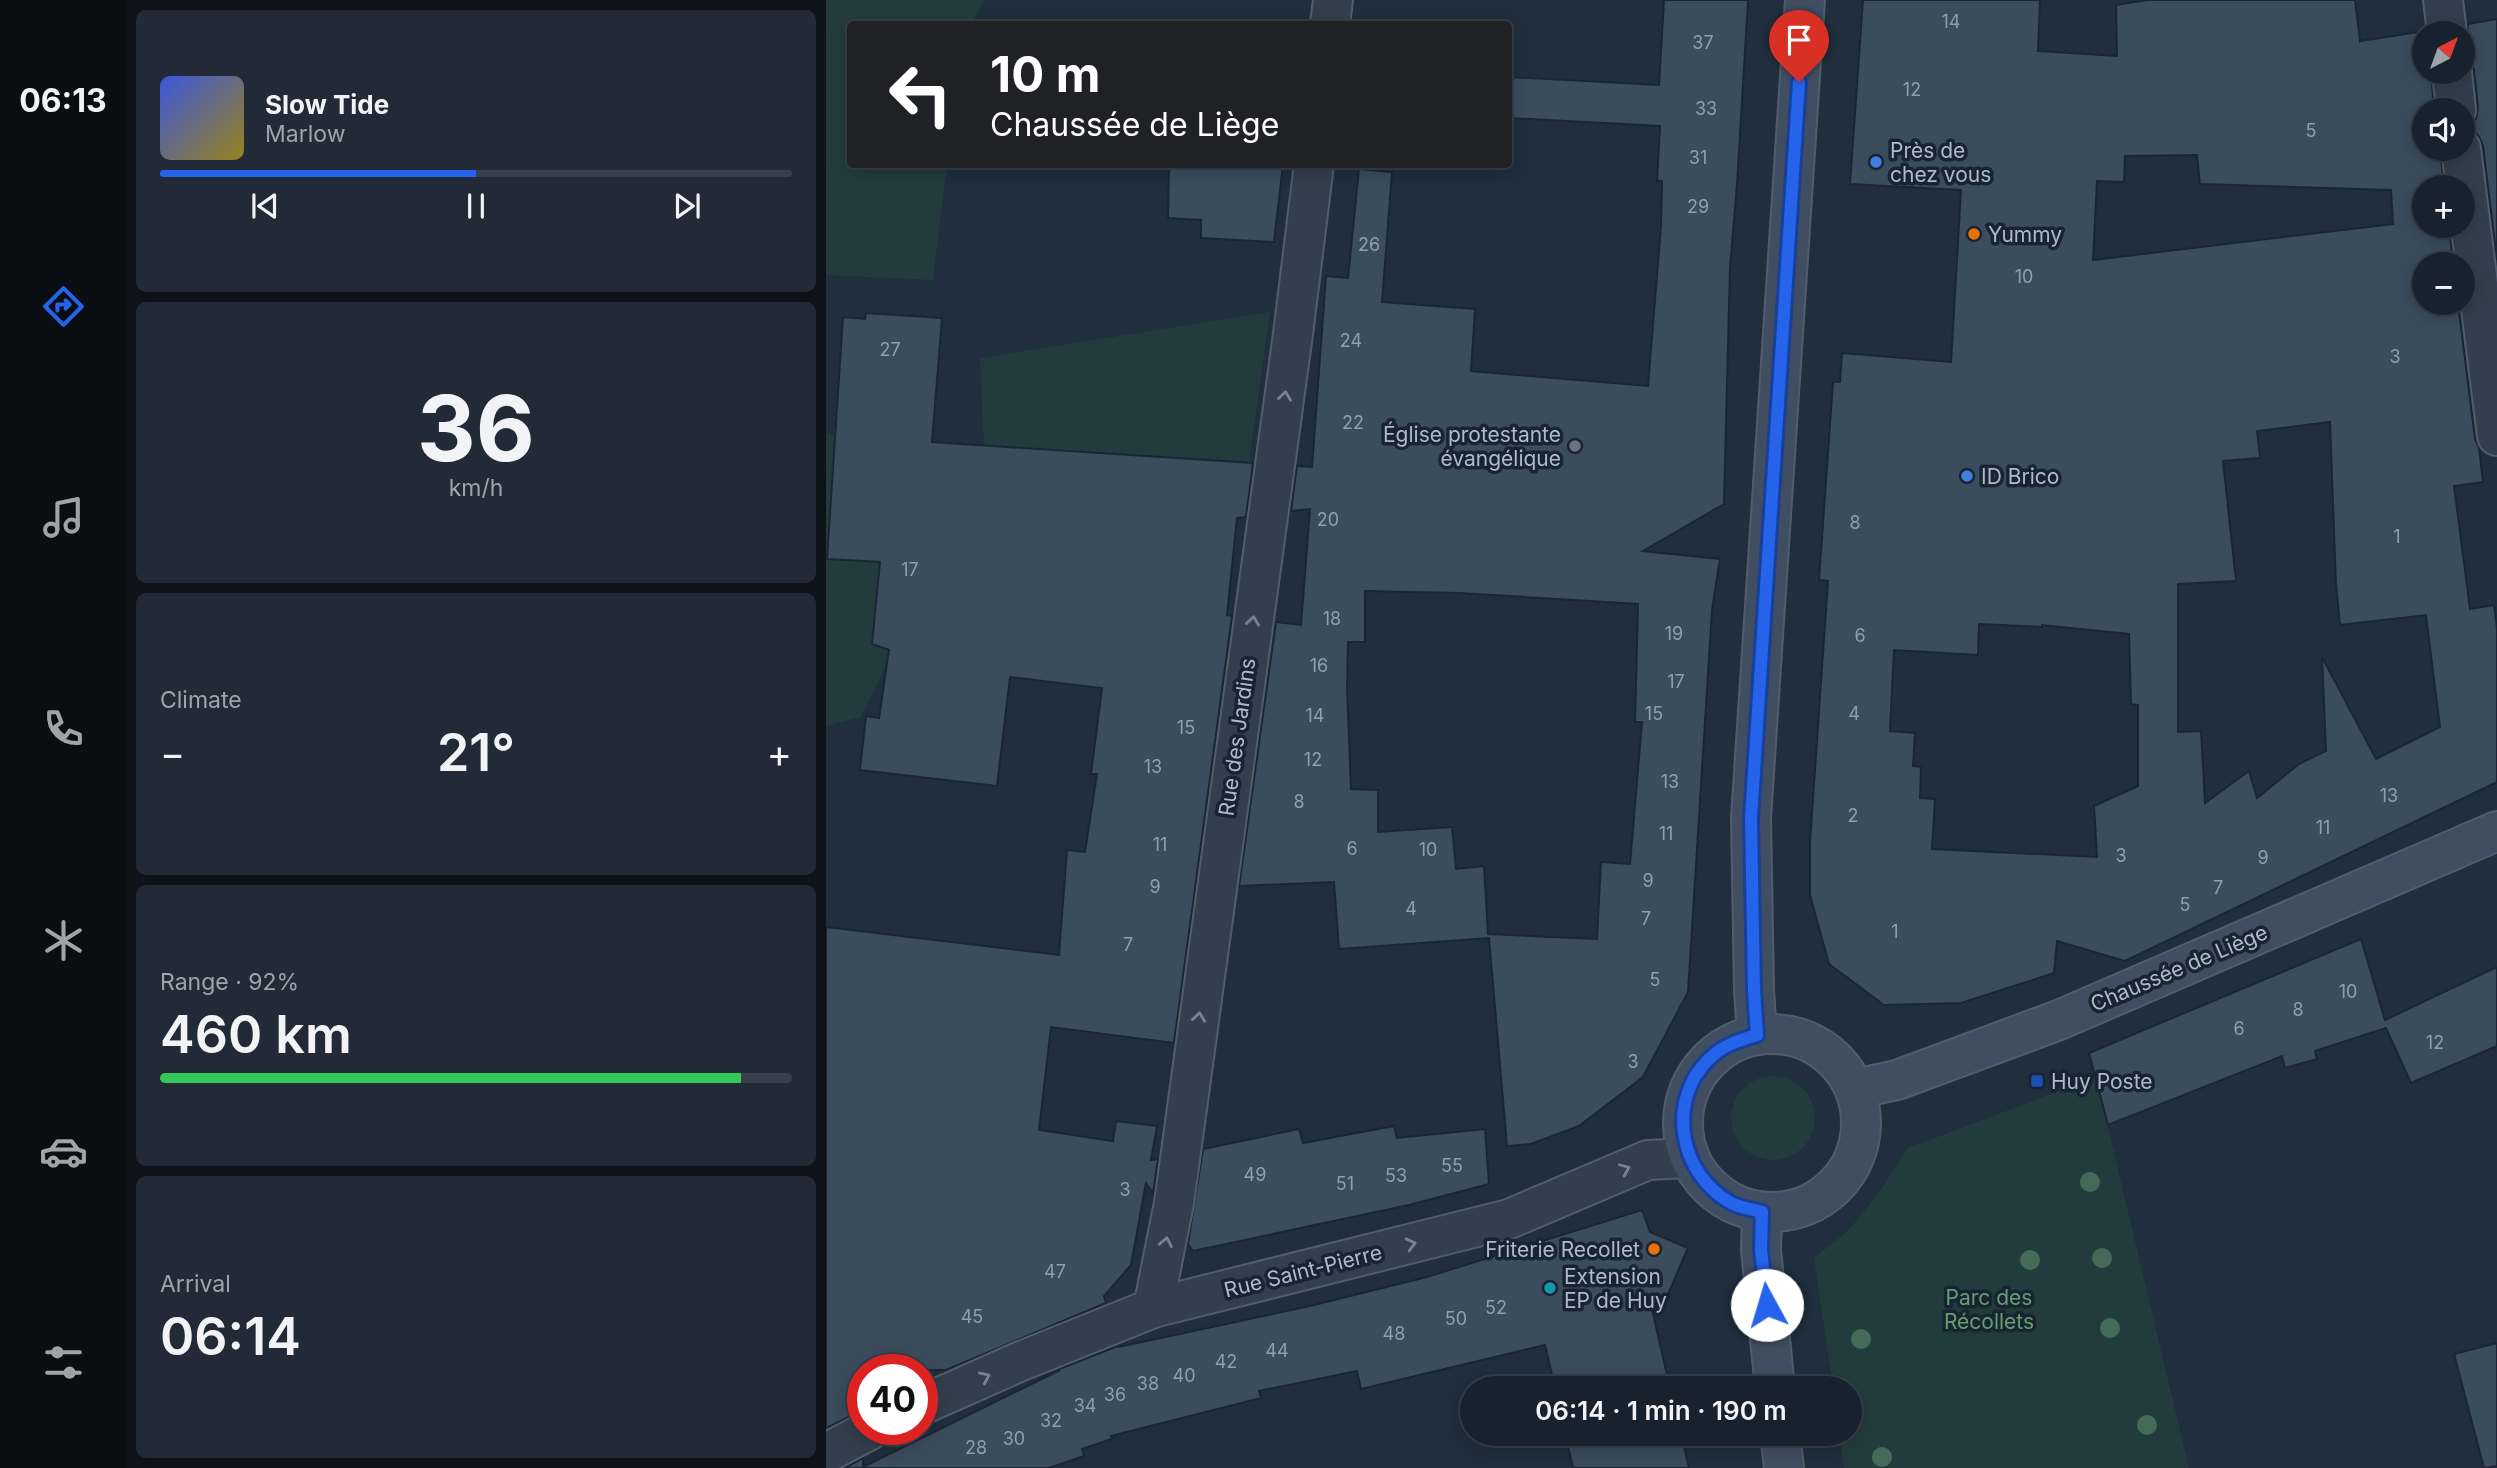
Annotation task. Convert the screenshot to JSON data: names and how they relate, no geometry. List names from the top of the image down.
{
  "streets": {
    "street": ["Rue des Jardins", "Chaussée de Liège", "Rue Saint-Pierre"]
  },
  "crossings": [
    ["Rue des Jardins", "Rue Saint-Pierre"],
    ["Chaussée de Liège", "Rue Saint-Pierre"]
  ],
  "one_way": ["Rue des Jardins", "Rue Saint-Pierre"],
  "parks": ["Parc des Récollets"],
  "places": {
    "other": [
      "Près de chez vous",
      "Yummy",
      "Église protestante évangélique",
      "ID Brico",
      "Friterie Recollet",
      "Extension EP de Huy"
    ],
    "transit": ["Huy Poste"]
  },
  "house_numbers": [
    "14",
    "37",
    "12",
    "33",
    "5",
    "31",
    "29",
    "26",
    "10",
    "24",
    "27",
    "3",
    "22",
    "20",
    "8",
    "1",
    "17",
    "18",
    "19",
    "6",
    "16",
    "17",
    "15",
    "4",
    "14",
    "15",
    "12",
    "13",
    "13",
    "13",
    "8",
    "2",
    "11",
    "11",
    "11",
    "6",
    "10",
    "3",
    "9",
    "9",
    "9",
    "7",
    "5",
    "4",
    "7",
    "1",
    "7",
    "5",
    "10",
    "8",
    "6",
    "12",
    "3",
    "55",
    "49",
    "53",
    "51",
    "3",
    "47",
    "52",
    "45",
    "50",
    "48",
    "44",
    "42",
    "40",
    "38",
    "36",
    "34",
    "32",
    "30",
    "28"
  ],
  "north": "top right",
  "page": {
    "tabs": "06:13",
    "map_buttons": ["+", "−"],
    "turn": ["10 m", "Chaussée de Liège"],
    "song": ["Slow Tide", "Marlow"],
    "tile": [
      ["36", "km/h"],
      "Climate",
      ["Range · 92%", "460 km"],
      ["Arrival", "06:14"]
    ],
    "heat": ["−", "21°", "+"],
    "limit": "40",
    "trip": "06:14 · 1 min · 190 m"
  }
}
